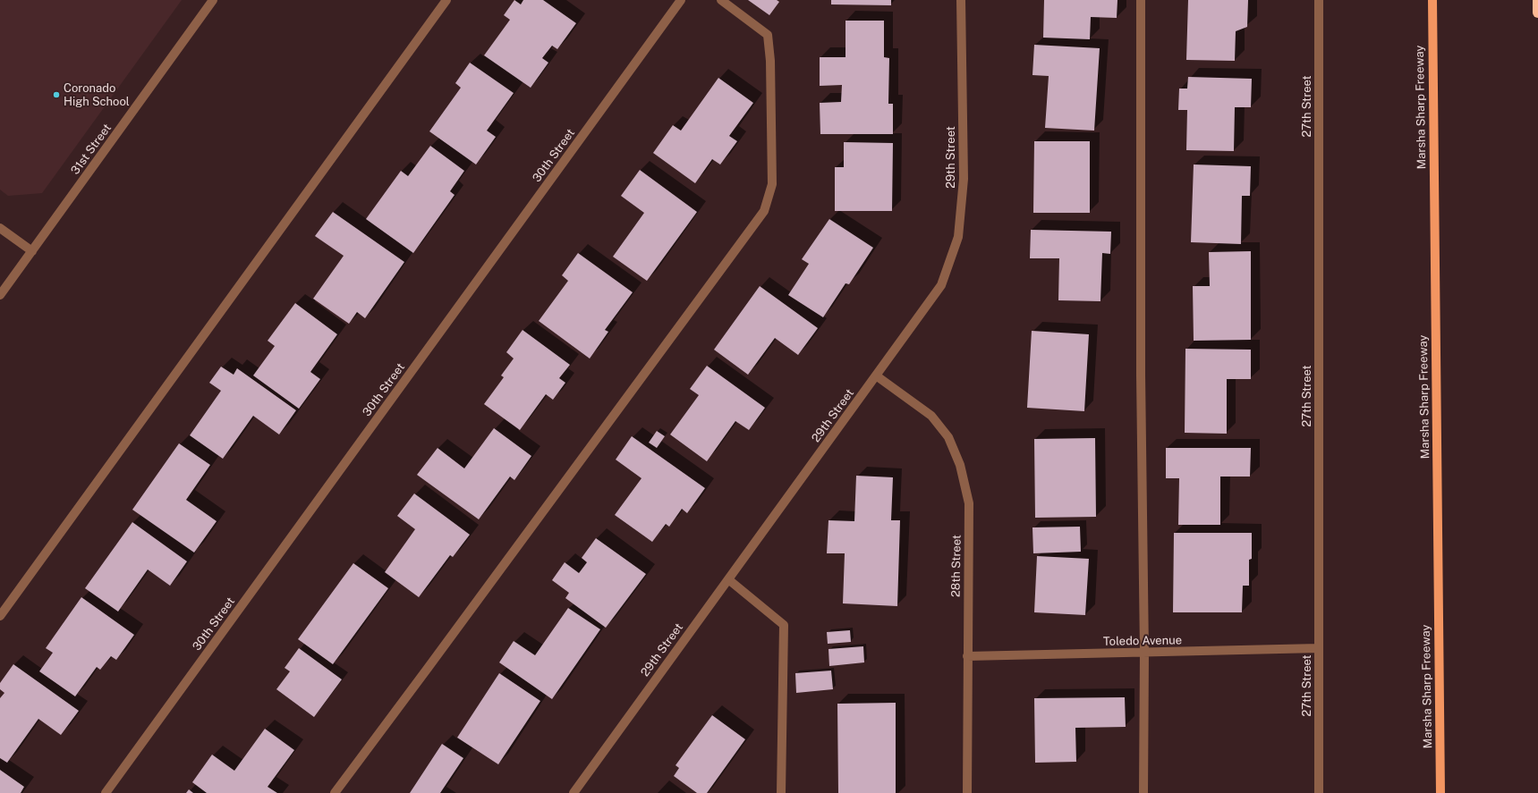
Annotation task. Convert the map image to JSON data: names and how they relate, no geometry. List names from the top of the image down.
{
  "streets": {
    "main road": ["Marsha Sharp Freeway"],
    "street": [
      "27th Street",
      "31st Street",
      "30th Street",
      "29th Street",
      "28th Street",
      "Toledo Avenue"
    ]
  },
  "crossings": [
    ["27th Street", "Toledo Avenue"],
    ["29th Street", "28th Street"],
    ["28th Street", "Toledo Avenue"]
  ],
  "places": ["Coronado High School"]
}
